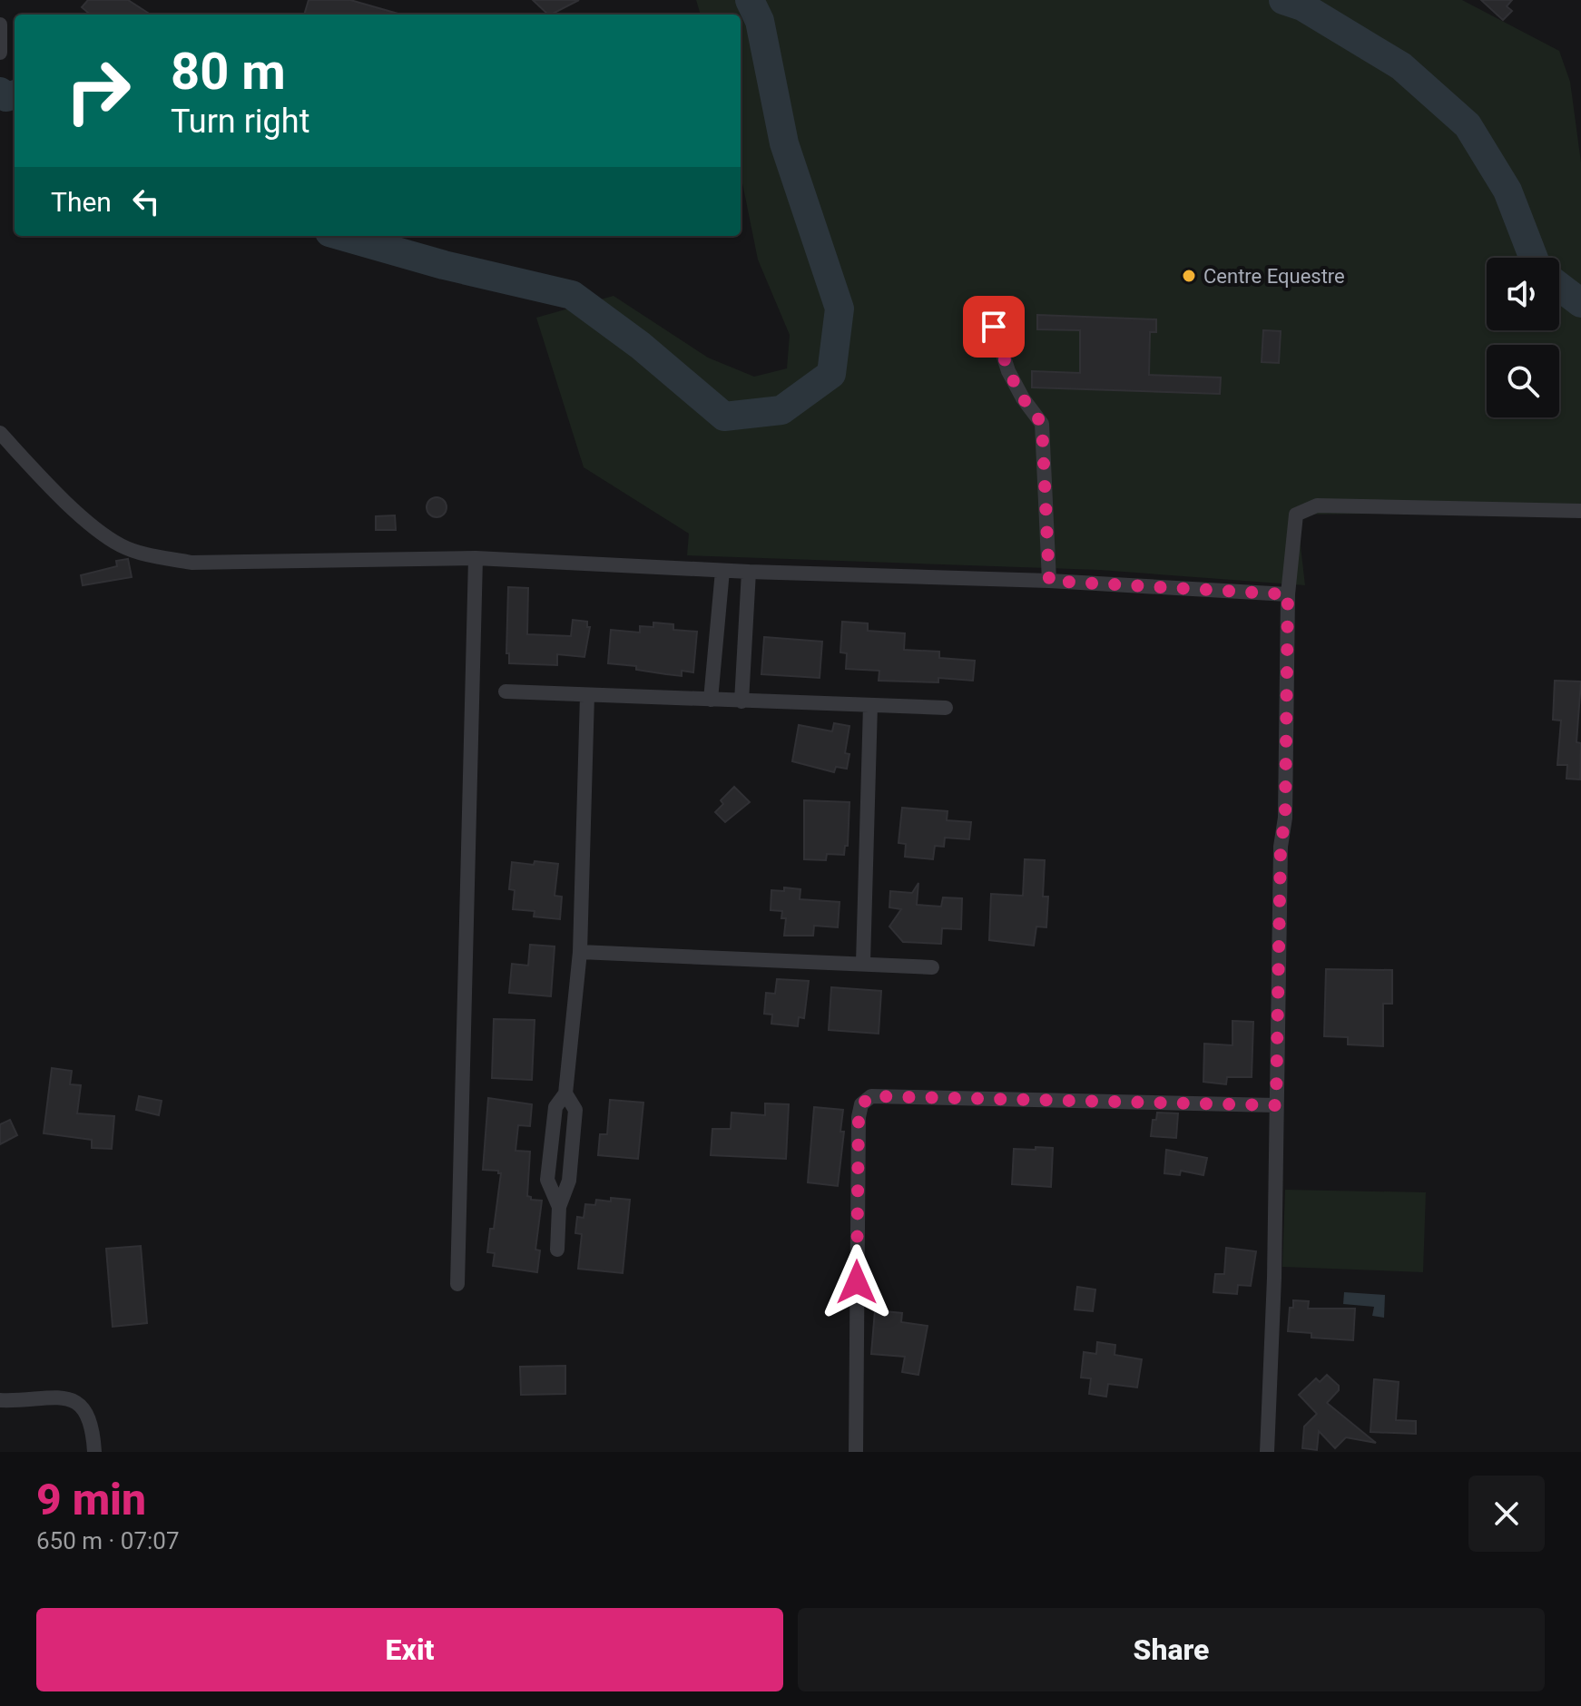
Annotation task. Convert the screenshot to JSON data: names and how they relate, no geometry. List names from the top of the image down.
{
  "places": ["Centre Equestre"],
  "page": {
    "turn": ["80 m", "Turn right"],
    "then": "Then",
    "heading": ["9 min", "650 m · 07:07"],
    "buttons": ["Exit", "Share"]
  }
}
